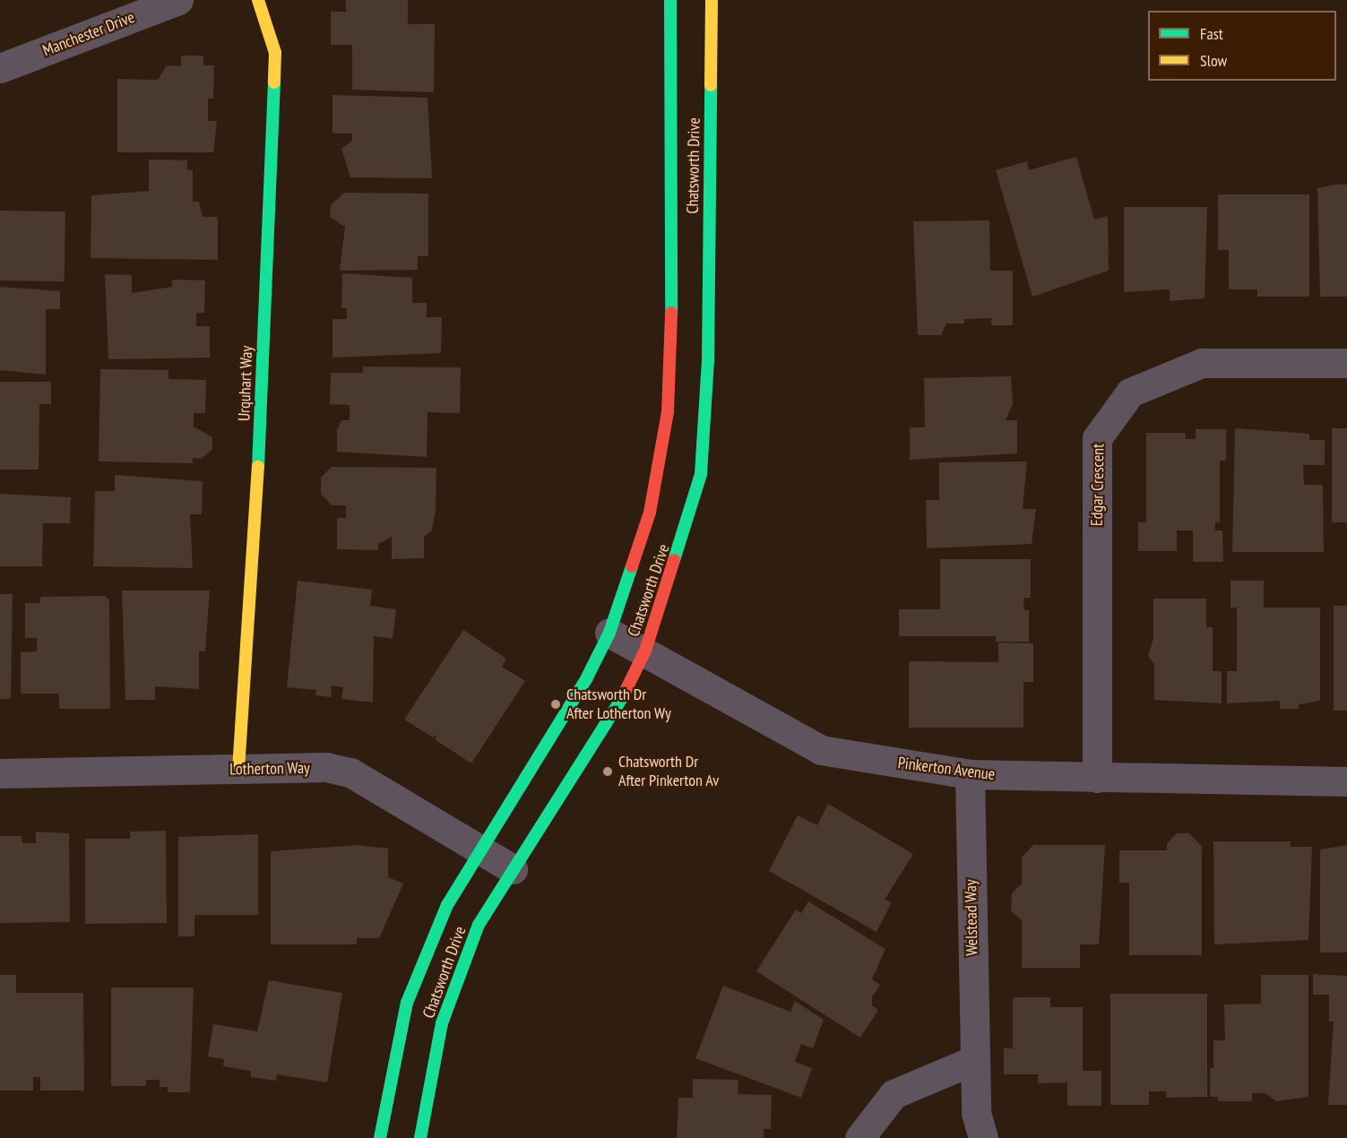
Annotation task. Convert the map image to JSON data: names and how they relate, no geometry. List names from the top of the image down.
{
  "streets": {
    "street": [
      "Manchester Drive",
      "Chatsworth Drive",
      "Urquhart Way",
      "Edgar Crescent",
      "Lotherton Way",
      "Pinkerton Avenue",
      "Welstead Way"
    ]
  },
  "crossings": [
    ["Chatsworth Drive", "Lotherton Way"],
    ["Chatsworth Drive", "Pinkerton Avenue"],
    ["Urquhart Way", "Lotherton Way"],
    ["Edgar Crescent", "Pinkerton Avenue"],
    ["Pinkerton Avenue", "Welstead Way"]
  ],
  "places": ["Chatsworth Dr After Lotherton Wy", "Chatsworth Dr After Pinkerton Av"],
  "legend": ["Fast", "Slow"]
}
